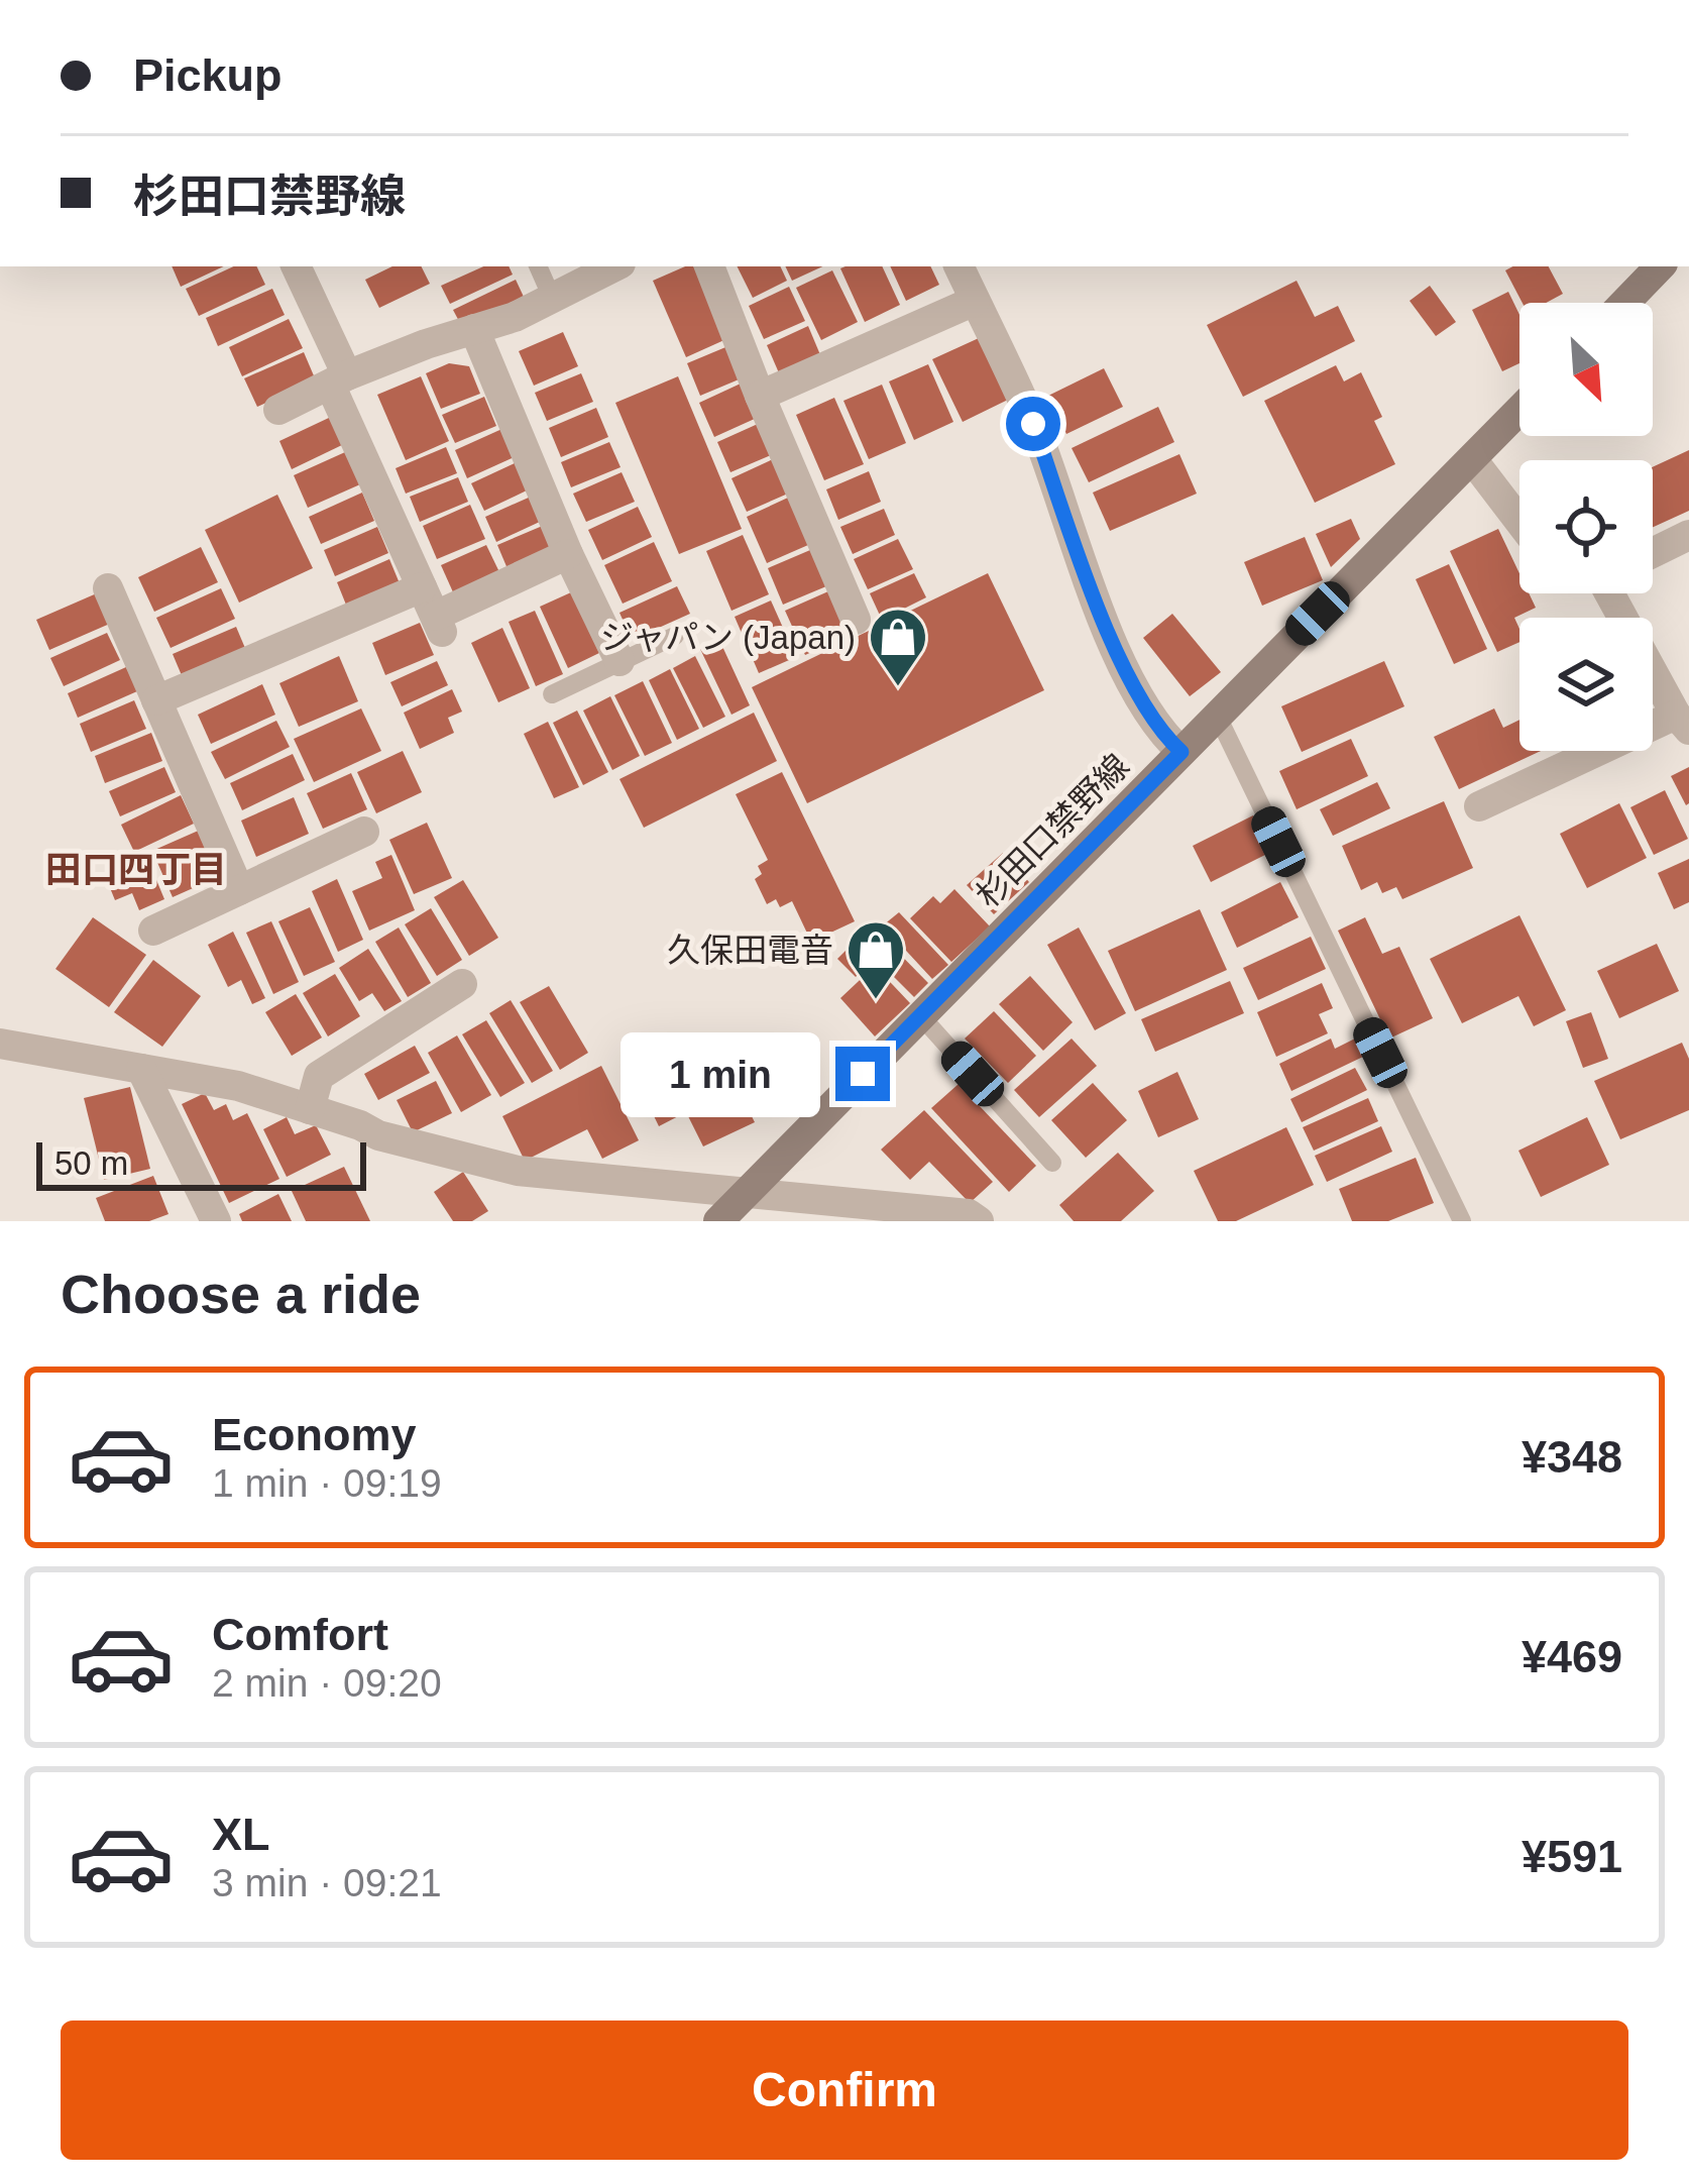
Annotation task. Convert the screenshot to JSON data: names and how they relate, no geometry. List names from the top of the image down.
{
  "streets": {
    "main road": ["杉田口禁野線"]
  },
  "districts": ["田口四丁目"],
  "places": {
    "shop": ["ジャパン (Japan)", "久保田電音"]
  },
  "scale_bar": "50 m",
  "north": "bottom right",
  "page": {
    "banner": ["Pickup", "杉田口禁野線"],
    "bubble": "1 min",
    "scale": "50 m",
    "heading": "Choose a ride",
    "list": [
      {
        "name": "Economy",
        "note": "1 min · 09:19",
        "value": "¥348"
      },
      {
        "name": "Comfort",
        "note": "2 min · 09:20",
        "value": "¥469"
      },
      {
        "name": "XL",
        "note": "3 min · 09:21",
        "value": "¥591"
      }
    ],
    "buttons": "Confirm"
  }
}
